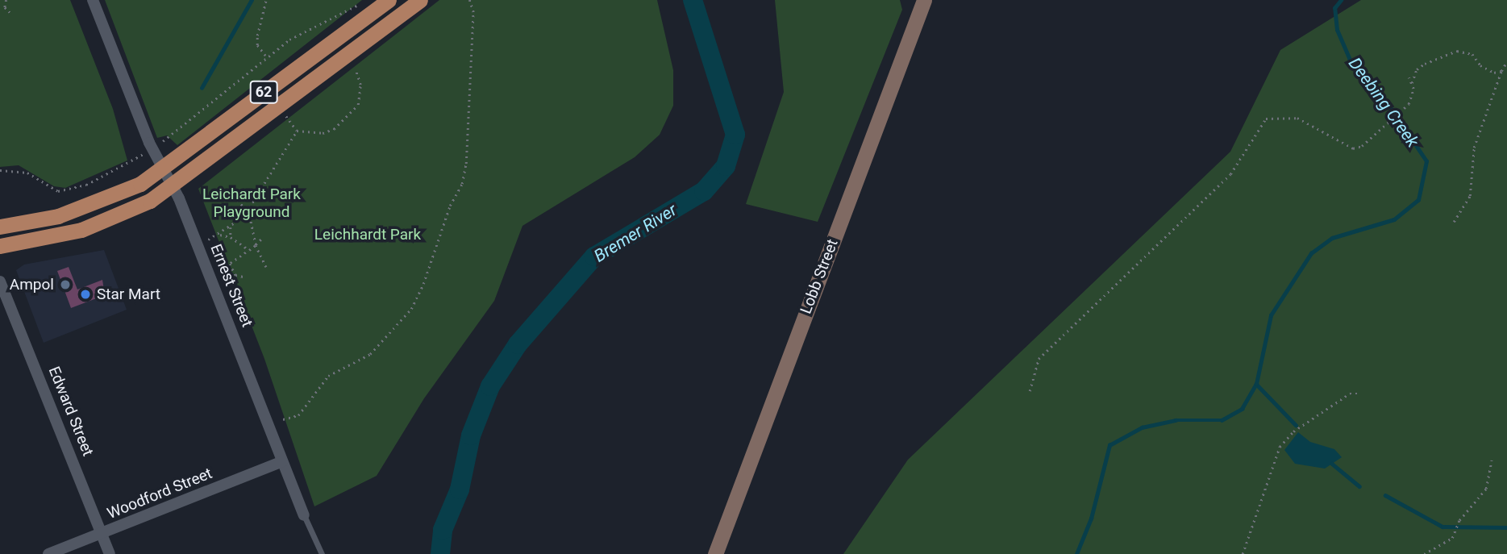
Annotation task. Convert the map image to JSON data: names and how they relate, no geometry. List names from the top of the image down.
{
  "streets": {
    "main road": ["62", "Lobb Street"],
    "street": ["Ernest Street", "Edward Street", "Woodford Street"]
  },
  "crossings": [
    ["62", "Ernest Street"],
    ["Ernest Street", "Woodford Street"],
    ["Edward Street", "Woodford Street"]
  ],
  "water": ["Deebing Creek", "Bremer River"],
  "parks": ["Leichardt Park Playground", "Leichhardt Park"],
  "places": ["Ampol", "Star Mart"]
}
